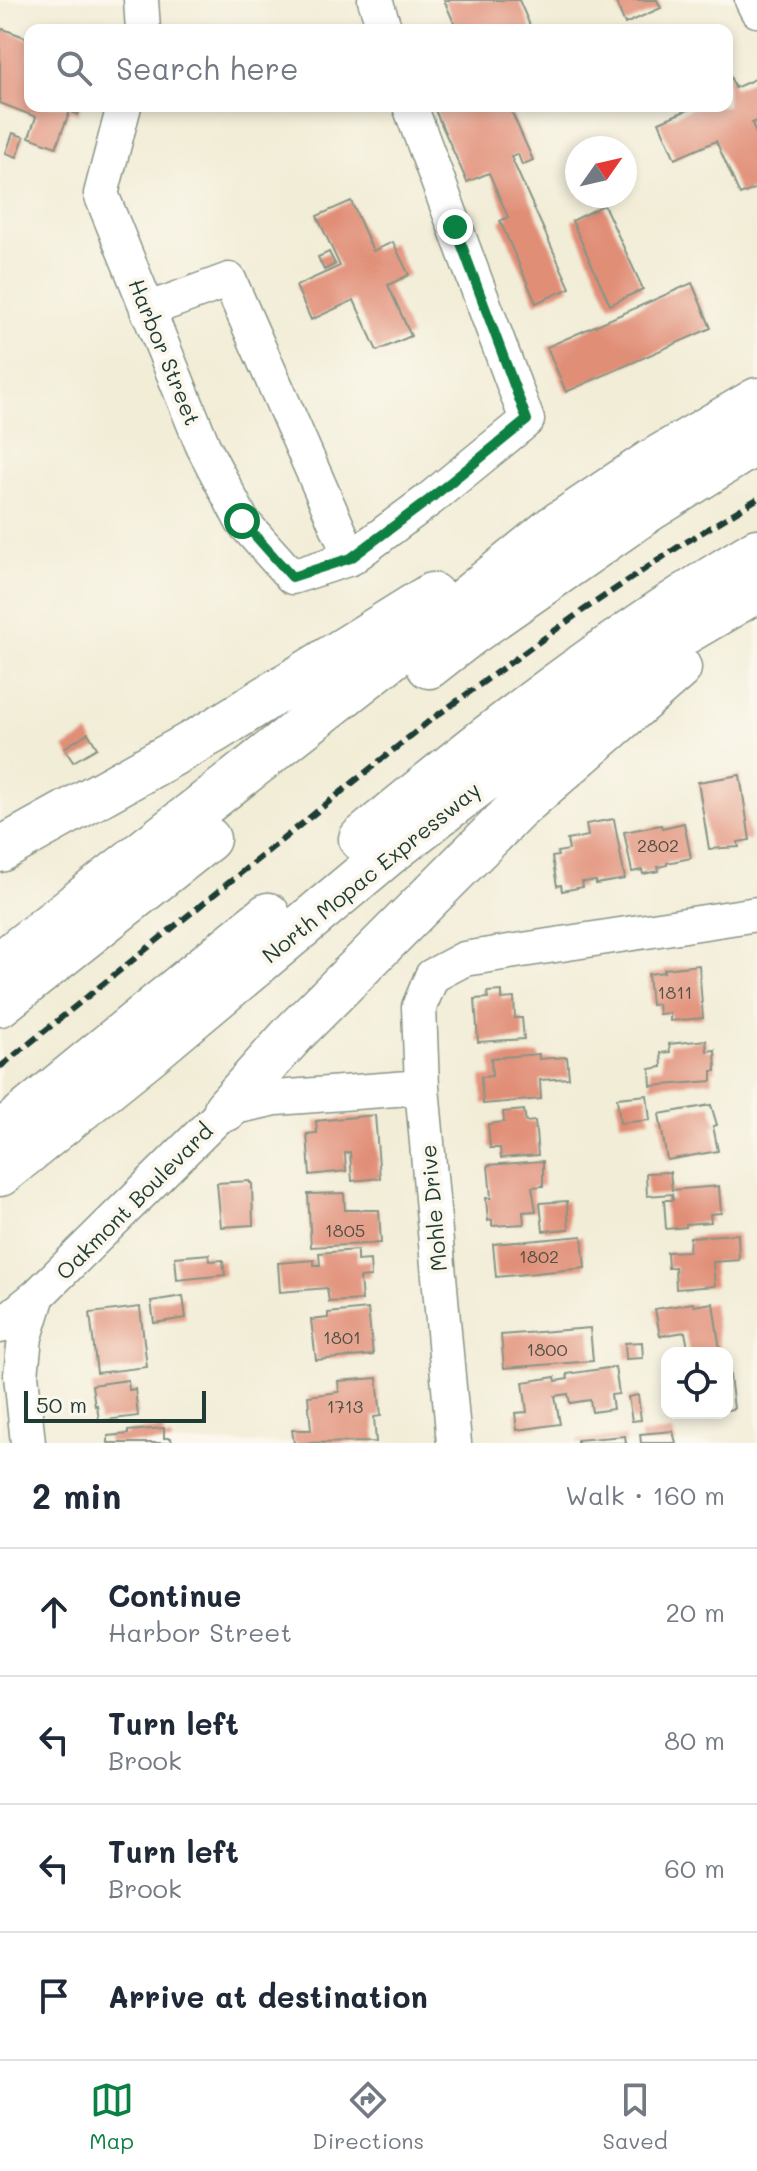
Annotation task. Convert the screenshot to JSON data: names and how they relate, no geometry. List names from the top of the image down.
{
  "streets": {
    "highway": ["North Mopac Expressway"],
    "street": ["Harbor Street", "Oakmont Boulevard", "Mohle Drive"]
  },
  "crossings": [
    ["Oakmont Boulevard", "Mohle Drive"]
  ],
  "house_numbers": [
    "2802",
    "1811",
    "1805",
    "1802",
    "1801",
    "1800",
    "1713"
  ],
  "scale_bar": "50 m",
  "north": "top right",
  "page": {
    "search": "Search here",
    "scale": "50 m",
    "heading": ["2 min", "Walk · 160 m"],
    "list": [
      ["Continue", "Harbor Street", "20 m"],
      ["Turn left", "Brook", "80 m"],
      ["Turn left", "Brook", "60 m"],
      "Arrive at destination"
    ],
    "nav": ["Map", "Directions", "Saved"]
  }
}
